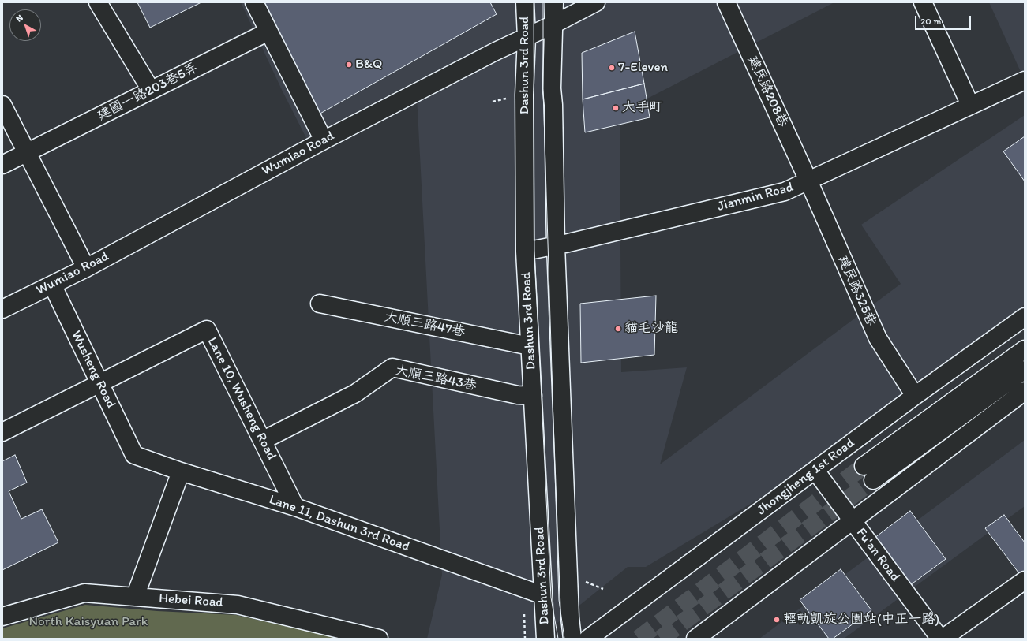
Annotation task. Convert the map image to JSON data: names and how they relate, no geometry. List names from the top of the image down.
{
  "streets": {
    "street": [
      "Dashun 3rd Road",
      "建民路208巷",
      "建國一路203巷5弄",
      "Wumiao Road",
      "Jianmin Road",
      "建民路325巷",
      "大順三路47巷",
      "Wusheng Road",
      "大順三路43巷",
      "Lane 10, Wusheng Road",
      "Jhongjheng 1st Road",
      "Lane 11, Dashun 3rd Road",
      "Fu'an Road",
      "Hebei Road"
    ]
  },
  "crossings": [
    ["Dashun 3rd Road", "Wumiao Road"],
    ["Dashun 3rd Road", "Jianmin Road"],
    ["Dashun 3rd Road", "大順三路47巷"],
    ["Dashun 3rd Road", "大順三路43巷"],
    ["Dashun 3rd Road", "Lane 11, Dashun 3rd Road"],
    ["建民路208巷", "Jianmin Road"],
    ["建民路208巷", "建民路325巷"],
    ["Wumiao Road", "Wusheng Road"],
    ["Jianmin Road", "建民路325巷"],
    ["建民路325巷", "Jhongjheng 1st Road"],
    ["Wusheng Road", "Lane 10, Wusheng Road"],
    ["Wusheng Road", "Lane 11, Dashun 3rd Road"],
    ["大順三路43巷", "Lane 10, Wusheng Road"],
    ["Lane 10, Wusheng Road", "Lane 11, Dashun 3rd Road"],
    ["Jhongjheng 1st Road", "Fu'an Road"]
  ],
  "parks": ["North Kaisyuan Park"],
  "places": [
    "B&Q",
    "7-Eleven",
    "大手町",
    "貓毛沙龍",
    "輕軌凱旋公園站(中正一路)"
  ],
  "scale_bar": "20 m",
  "north": "top left"
}
